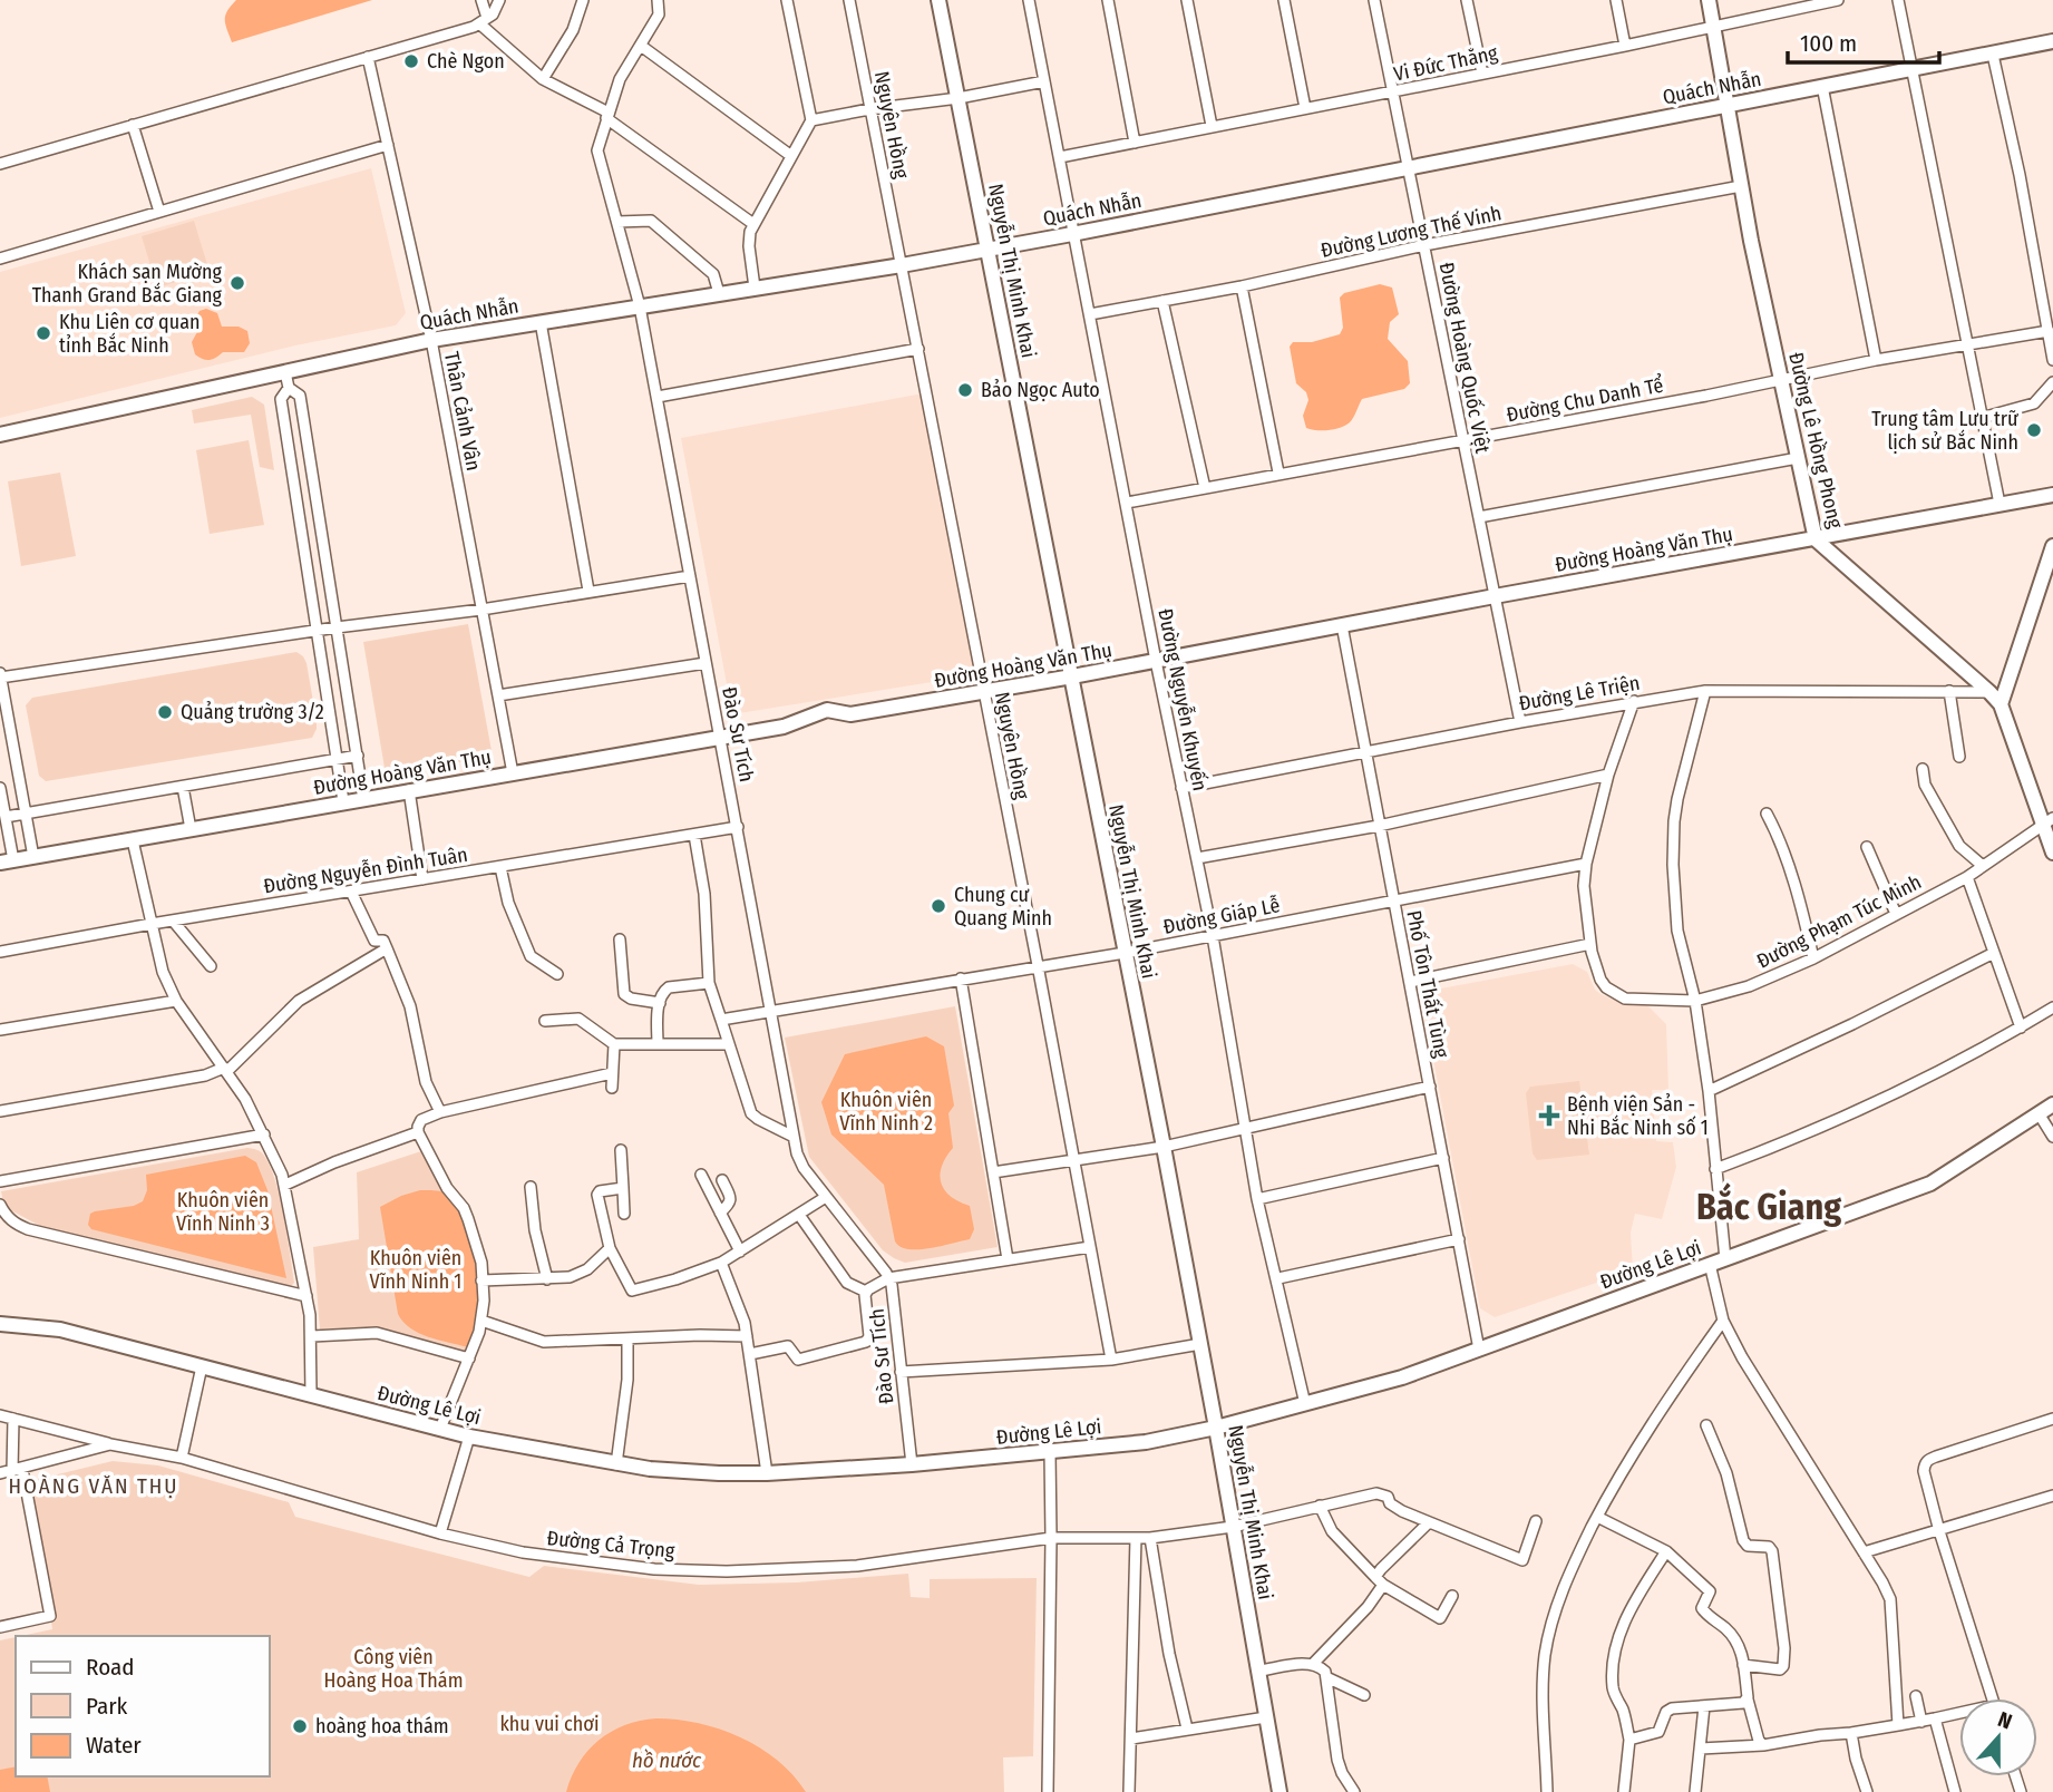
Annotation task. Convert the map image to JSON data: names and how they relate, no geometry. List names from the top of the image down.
{
  "streets": {
    "street": [
      "Vi Đức Thăng",
      "Quách Nhẫn",
      "Nguyên Hồng",
      "Đường Lương Thế Vinh",
      "Nguyễn Thị Minh Khai",
      "Đường Hoàng Quốc Việt",
      "Đường Chu Danh Tể",
      "Thân Cảnh Vân",
      "Đường Lê Hồng Phong",
      "Đường Hoàng Văn Thụ",
      "Đường Lê Triện",
      "Đường Nguyễn Khuyến",
      "Đào Sư Tích",
      "Đường Nguyễn Đình Tuân",
      "Đường Giáp Lễ",
      "Đường Phạm Túc Minh",
      "Phố Tôn Thất Tùng",
      "Đường Lê Lợi",
      "Đường Cả Trọng"
    ]
  },
  "crossings": [
    ["Vi Đức Thăng", "Đường Hoàng Quốc Việt"],
    ["Vi Đức Thăng", "Đường Lê Hồng Phong"],
    ["Vi Đức Thăng", "Đường Nguyễn Khuyến"],
    ["Quách Nhẫn", "Nguyên Hồng"],
    ["Quách Nhẫn", "Nguyễn Thị Minh Khai"],
    ["Quách Nhẫn", "Đường Hoàng Quốc Việt"],
    ["Quách Nhẫn", "Thân Cảnh Vân"],
    ["Quách Nhẫn", "Đường Lê Hồng Phong"],
    ["Quách Nhẫn", "Đường Nguyễn Khuyến"],
    ["Quách Nhẫn", "Đào Sư Tích"],
    ["Nguyên Hồng", "Đường Hoàng Văn Thụ"],
    ["Nguyên Hồng", "Đường Giáp Lễ"],
    ["Đường Lương Thế Vinh", "Đường Hoàng Quốc Việt"],
    ["Đường Lương Thế Vinh", "Đường Lê Hồng Phong"],
    ["Đường Lương Thế Vinh", "Đường Nguyễn Khuyến"],
    ["Nguyễn Thị Minh Khai", "Đường Hoàng Văn Thụ"],
    ["Nguyễn Thị Minh Khai", "Đường Giáp Lễ"],
    ["Nguyễn Thị Minh Khai", "Đường Lê Lợi"],
    ["Nguyễn Thị Minh Khai", "Đường Cả Trọng"],
    ["Đường Hoàng Quốc Việt", "Đường Chu Danh Tể"],
    ["Đường Hoàng Quốc Việt", "Đường Hoàng Văn Thụ"],
    ["Đường Hoàng Quốc Việt", "Đường Lê Triện"],
    ["Đường Chu Danh Tể", "Đường Lê Hồng Phong"],
    ["Đường Chu Danh Tể", "Đường Nguyễn Khuyến"],
    ["Thân Cảnh Vân", "Đường Hoàng Văn Thụ"],
    ["Đường Lê Hồng Phong", "Đường Hoàng Văn Thụ"],
    ["Đường Lê Hồng Phong", "Đường Lê Triện"],
    ["Đường Lê Hồng Phong", "Đường Phạm Túc Minh"],
    ["Đường Hoàng Văn Thụ", "Đường Nguyễn Khuyến"],
    ["Đường Hoàng Văn Thụ", "Đào Sư Tích"],
    ["Đường Hoàng Văn Thụ", "Phố Tôn Thất Tùng"],
    ["Đường Lê Triện", "Đường Nguyễn Khuyến"],
    ["Đường Lê Triện", "Đường Phạm Túc Minh"],
    ["Đường Lê Triện", "Phố Tôn Thất Tùng"],
    ["Đường Nguyễn Khuyến", "Đường Giáp Lễ"],
    ["Đường Nguyễn Khuyến", "Đường Lê Lợi"],
    ["Đào Sư Tích", "Đường Nguyễn Đình Tuân"],
    ["Đào Sư Tích", "Đường Giáp Lễ"],
    ["Đào Sư Tích", "Đường Lê Lợi"],
    ["Đường Giáp Lễ", "Đường Phạm Túc Minh"],
    ["Đường Giáp Lễ", "Phố Tôn Thất Tùng"],
    ["Phố Tôn Thất Tùng", "Đường Lê Lợi"]
  ],
  "districts": ["Bắc Giang", "HOÀNG VĂN THỤ"],
  "water": ["hồ nước"],
  "parks": [
    "Khuôn viên Vĩnh Ninh 2",
    "Khuôn viên Vĩnh Ninh 3",
    "Khuôn viên Vĩnh Ninh 1",
    "Công viên Hoàng Hoa Thám",
    "khu vui chơi"
  ],
  "places": {
    "other": [
      "Chè Ngon",
      "Khách sạn Mường Thanh Grand Bắc Giang",
      "Khu Liên cơ quan tỉnh Bắc Ninh",
      "Bảo Ngọc Auto",
      "Trung tâm Lưu trữ lịch sử Bắc Ninh",
      "Quảng trường 3/2",
      "Chung cư Quang Minh",
      "hoàng hoa thám"
    ],
    "health": ["Bệnh viện Sản - Nhi Bắc Ninh số 1"]
  },
  "legend": ["Road", "Park", "Water"],
  "scale_bar": "100 m",
  "north": "top"
}
